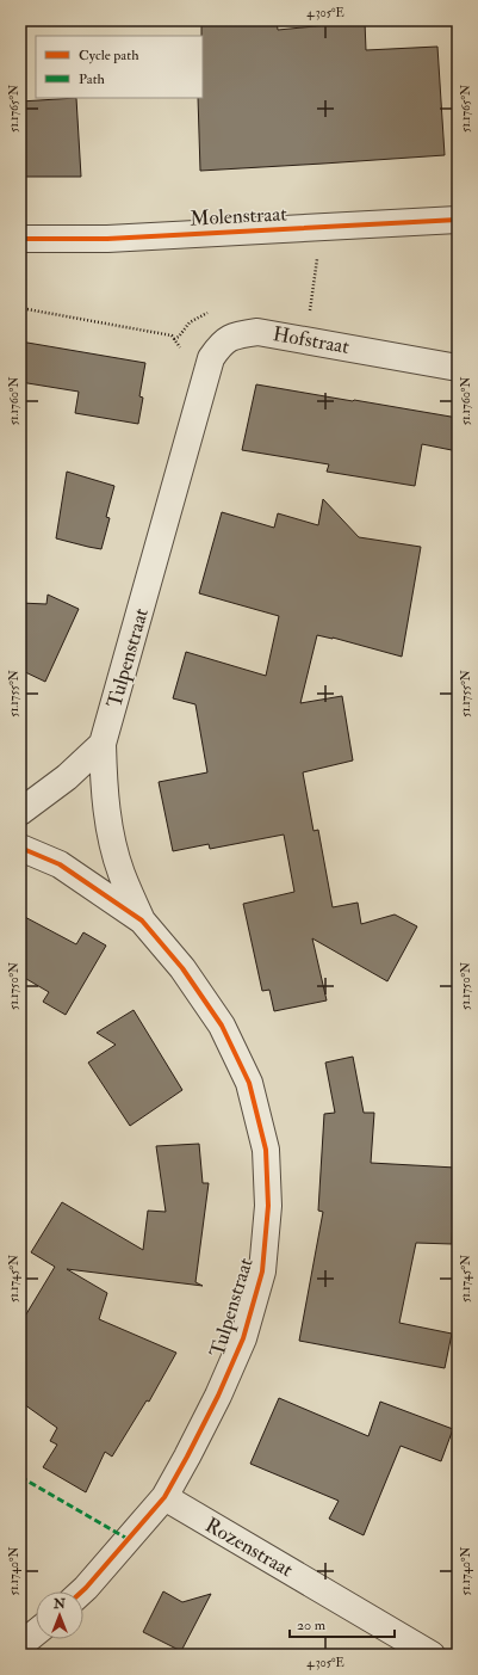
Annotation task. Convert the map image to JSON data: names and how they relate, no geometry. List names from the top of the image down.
{
  "streets": {
    "street": [
      "Molenstraat",
      "Hofstraat",
      "Tulpenstraat",
      "Rozenstraat"
    ]
  },
  "crossings": [
    ["Hofstraat", "Tulpenstraat"],
    ["Tulpenstraat", "Rozenstraat"]
  ],
  "legend": ["Cycle path", "Path"],
  "scale_bar": "20 m",
  "north": "top",
  "coordinates": [
    "4.305°E",
    "51.1765°N",
    "51.1760°N",
    "51.1755°N",
    "51.1750°N",
    "51.1745°N",
    "51.1740°N"
  ]
}
